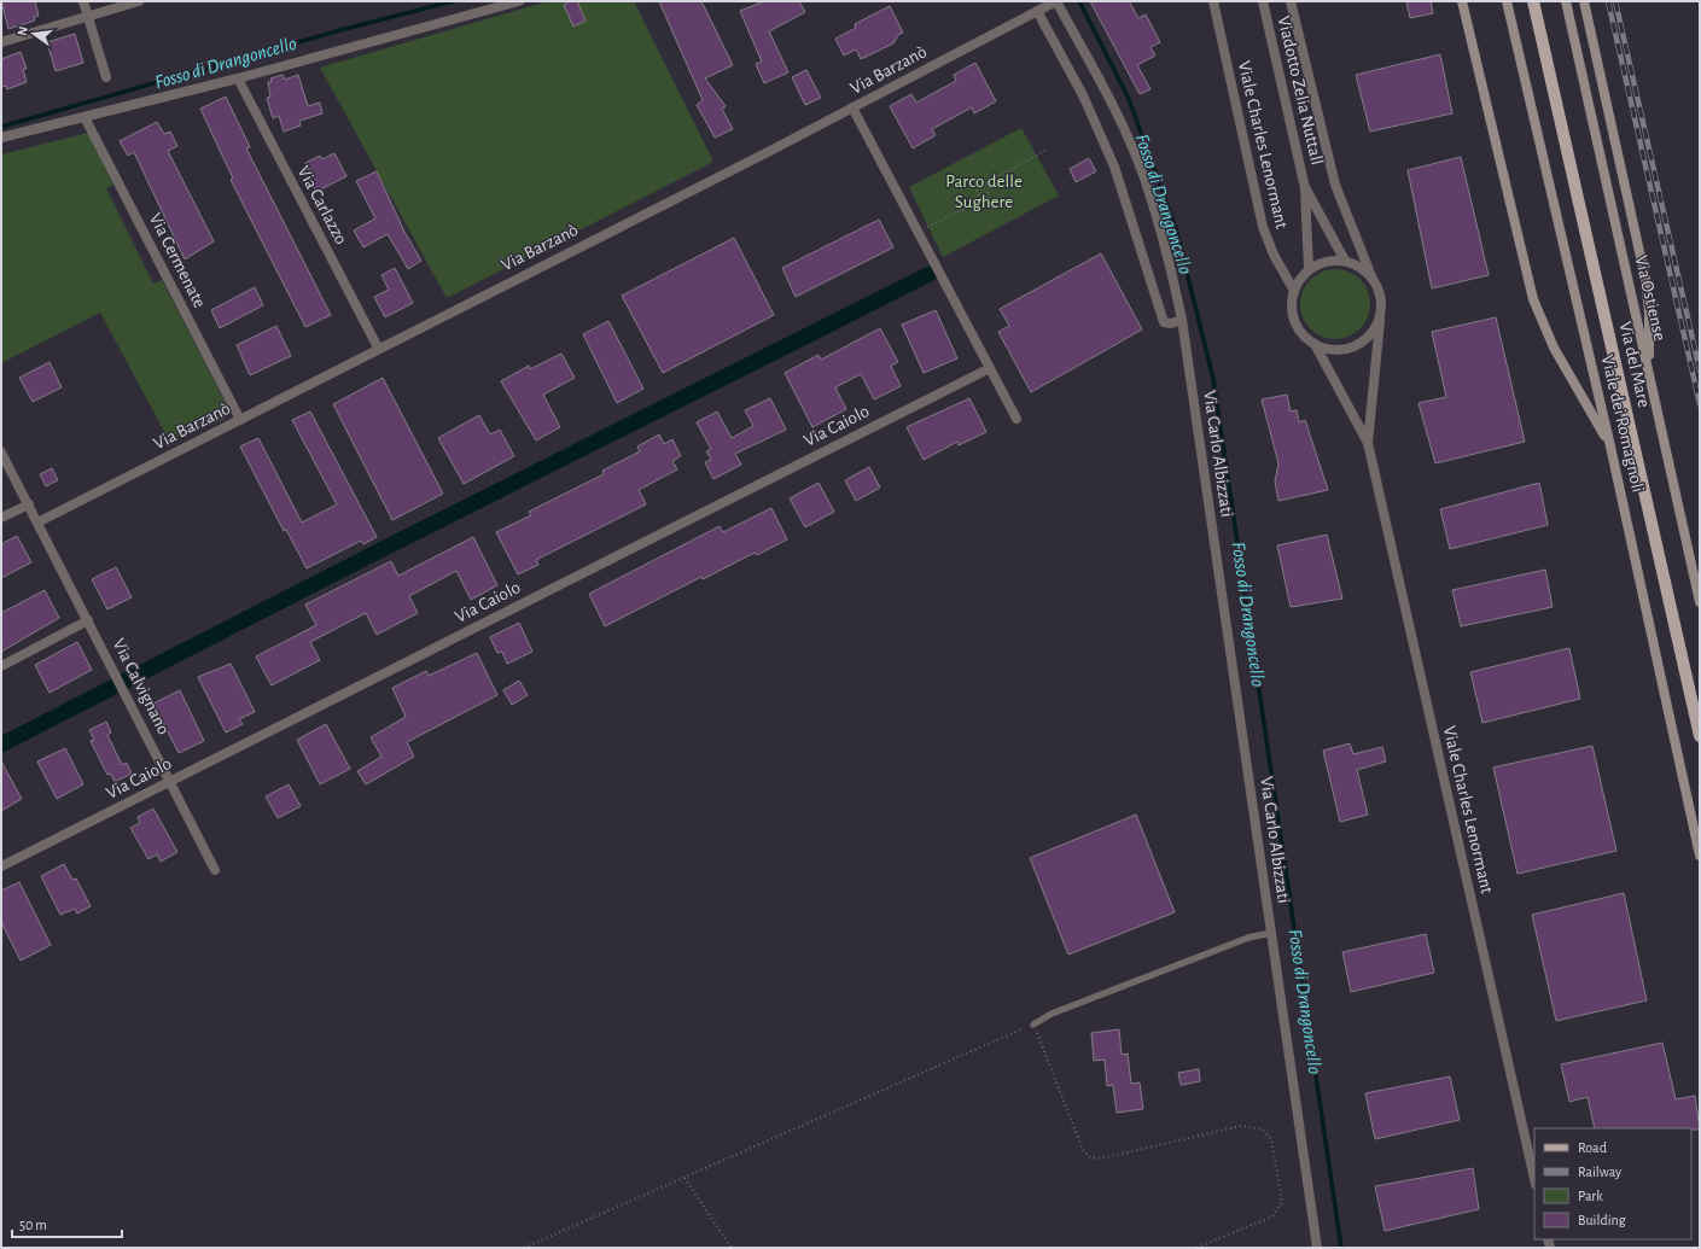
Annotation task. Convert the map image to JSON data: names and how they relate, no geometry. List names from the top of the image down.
{
  "streets": {
    "main road": ["Via Ostiense", "Via del Mare", "Viale dei Romagnoli"],
    "street": [
      "Via Barzanò",
      "Viadotto Zelia Nuttall",
      "Viale Charles Lenormant",
      "Via Carlazzo",
      "Via Cermenate",
      "Via Caiolo",
      "Via Carlo Albizzati",
      "Via Calvignano"
    ]
  },
  "crossings": [
    ["Via Barzanò", "Via Carlazzo"],
    ["Via Barzanò", "Via Cermenate"],
    ["Via Barzanò", "Via Carlo Albizzati"],
    ["Via Barzanò", "Via Calvignano"],
    ["Viadotto Zelia Nuttall", "Viale Charles Lenormant"],
    ["Via Caiolo", "Via Calvignano"]
  ],
  "water": ["Fosso di Drangoncello"],
  "parks": ["Parco delle Sughere"],
  "legend": [
    "Road",
    "Railway",
    "Park",
    "Building"
  ],
  "scale_bar": "50 m",
  "north": "left"
}
